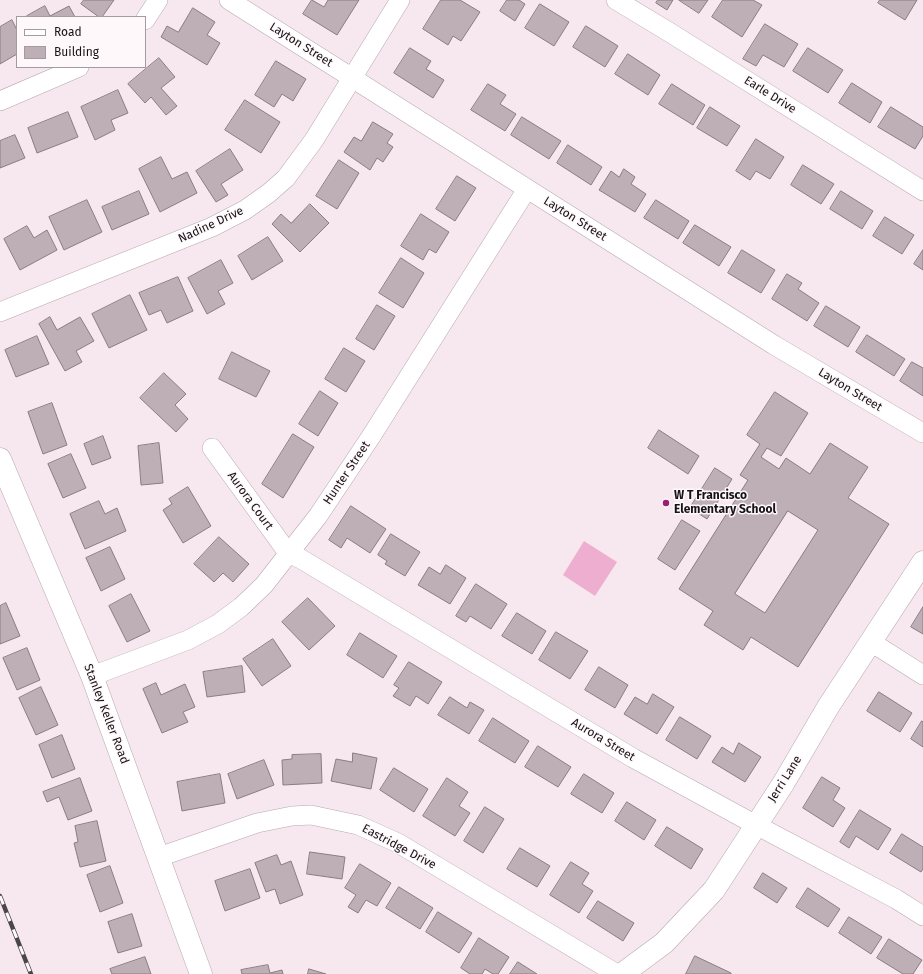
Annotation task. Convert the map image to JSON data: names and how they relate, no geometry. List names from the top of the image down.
{
  "streets": {
    "street": [
      "Layton Street",
      "Earle Drive",
      "Nadine Drive",
      "Hunter Street",
      "Aurora Court",
      "Stanley Keller Road",
      "Aurora Street",
      "Jerri Lane",
      "Eastridge Drive"
    ]
  },
  "crossings": [
    ["Layton Street", "Nadine Drive"],
    ["Layton Street", "Hunter Street"],
    ["Hunter Street", "Aurora Court"],
    ["Hunter Street", "Stanley Keller Road"],
    ["Hunter Street", "Aurora Street"],
    ["Aurora Court", "Aurora Street"],
    ["Stanley Keller Road", "Eastridge Drive"],
    ["Aurora Street", "Jerri Lane"]
  ],
  "places": ["W T Francisco Elementary School"],
  "legend": ["Road", "Building"]
}
